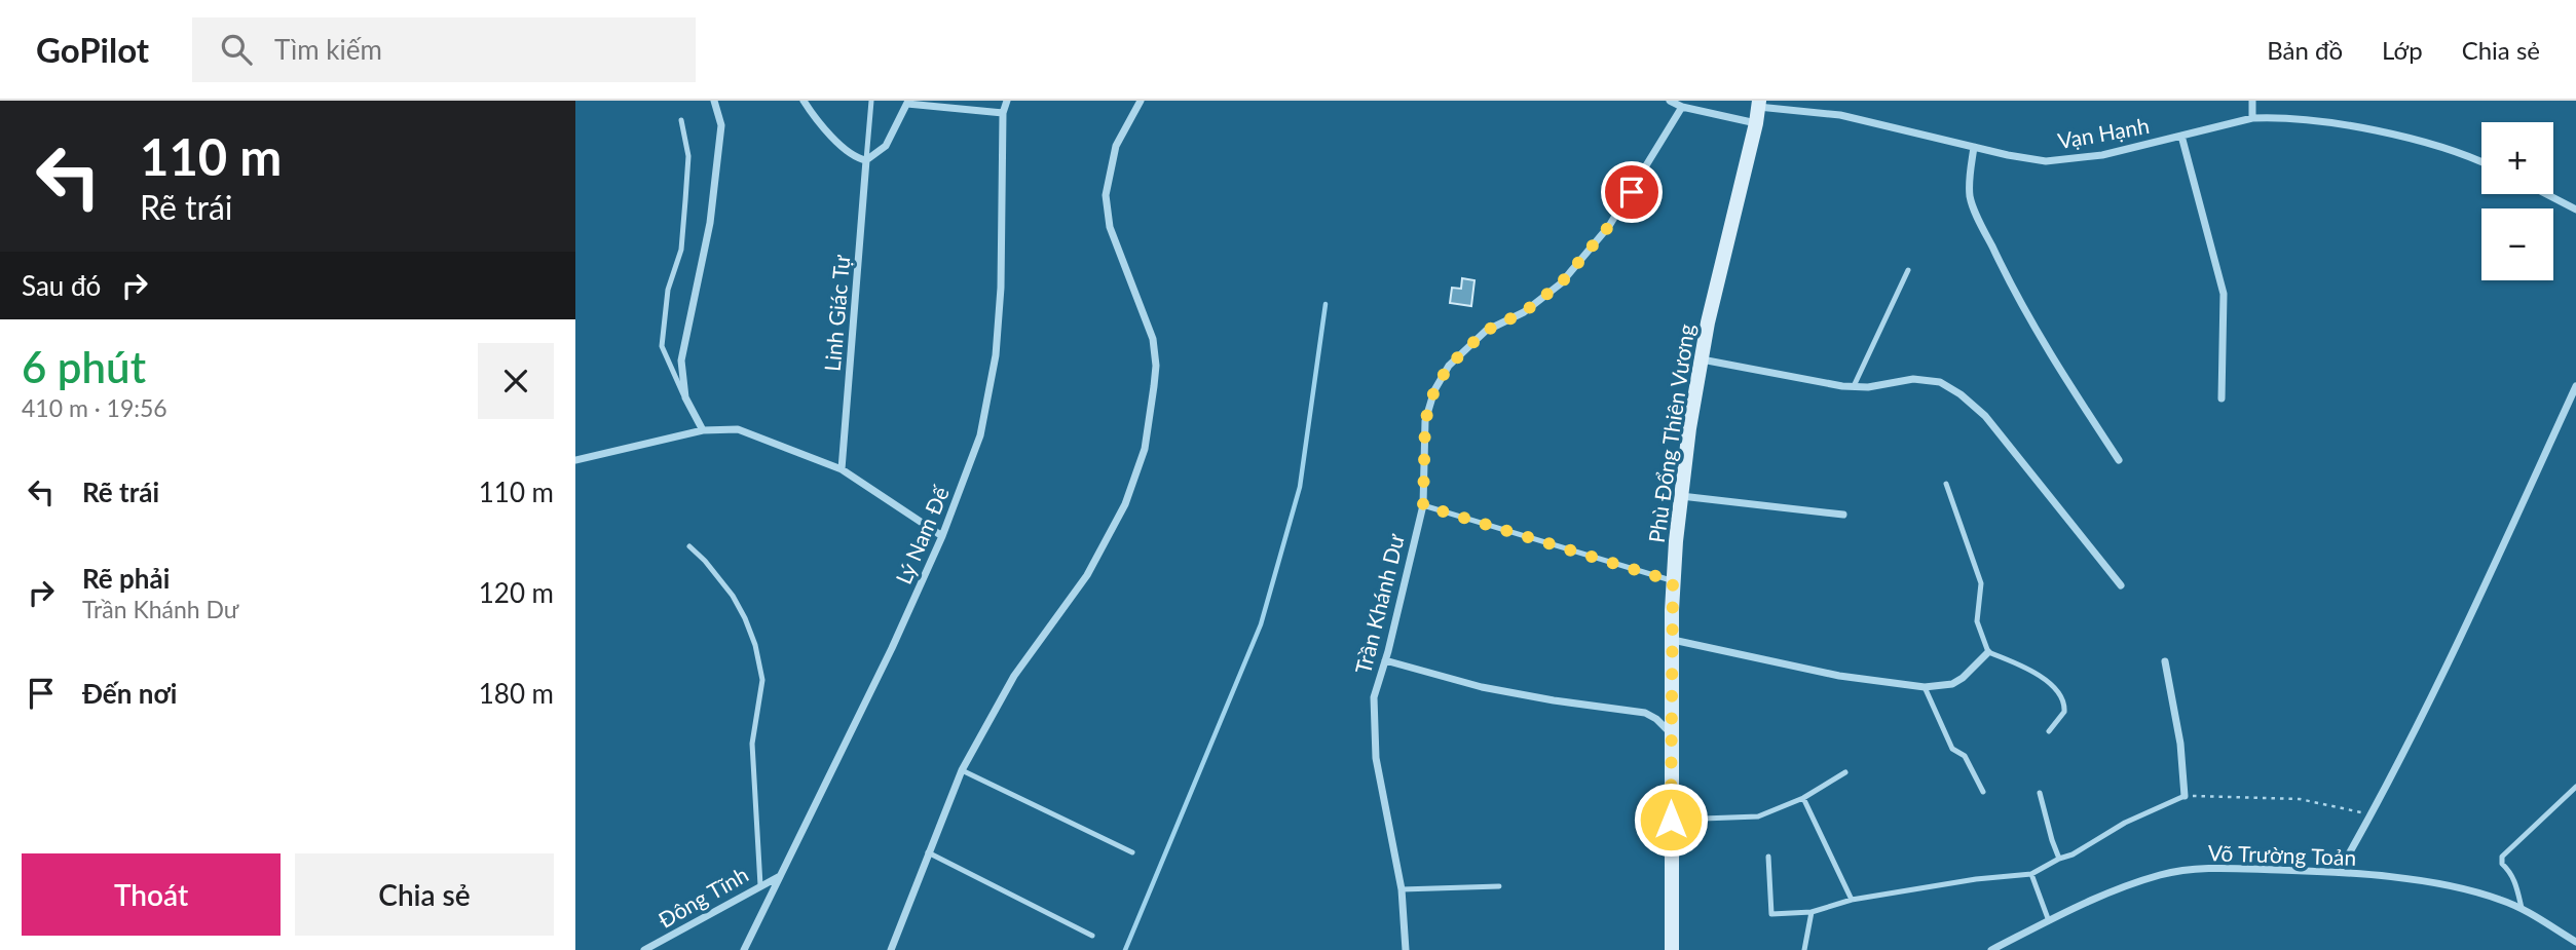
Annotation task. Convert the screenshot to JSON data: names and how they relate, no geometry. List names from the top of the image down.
{
  "streets": {
    "main road": ["Phù Đổng Thiên Vương"],
    "street": [
      "Vạn Hạnh",
      "Linh Giác Tự",
      "Lý Nam Đế",
      "Trần Khánh Dư",
      "Võ Trường Toản",
      "Đông Tĩnh"
    ]
  },
  "crossings": [
    ["Vạn Hạnh", "Phù Đổng Thiên Vương"],
    ["Lý Nam Đế", "Đông Tĩnh"]
  ],
  "page": {
    "header": "GoPilot",
    "search": "Tìm kiếm",
    "nav": ["Bản đồ", "Lớp", "Chia sẻ"],
    "turn": ["110 m", "Rẽ trái"],
    "map_buttons": ["+", "−"],
    "then": "Sau đó",
    "heading": ["6 phút", "410 m · 19:56"],
    "list": [
      {
        "name": "Rẽ trái",
        "value": "110 m"
      },
      {
        "name": "Rẽ phải",
        "note": "Trần Khánh Dư",
        "value": "120 m"
      },
      {
        "name": "Đến nơi",
        "value": "180 m"
      }
    ],
    "buttons": ["Thoát", "Chia sẻ"]
  }
}
